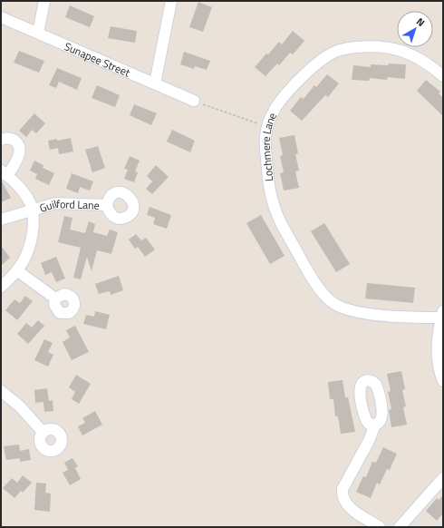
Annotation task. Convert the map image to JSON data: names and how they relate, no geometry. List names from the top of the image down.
{
  "streets": {
    "street": ["Sunapee Street", "Lochmere Lane", "Guilford Lane"]
  },
  "north": "top right"
}
